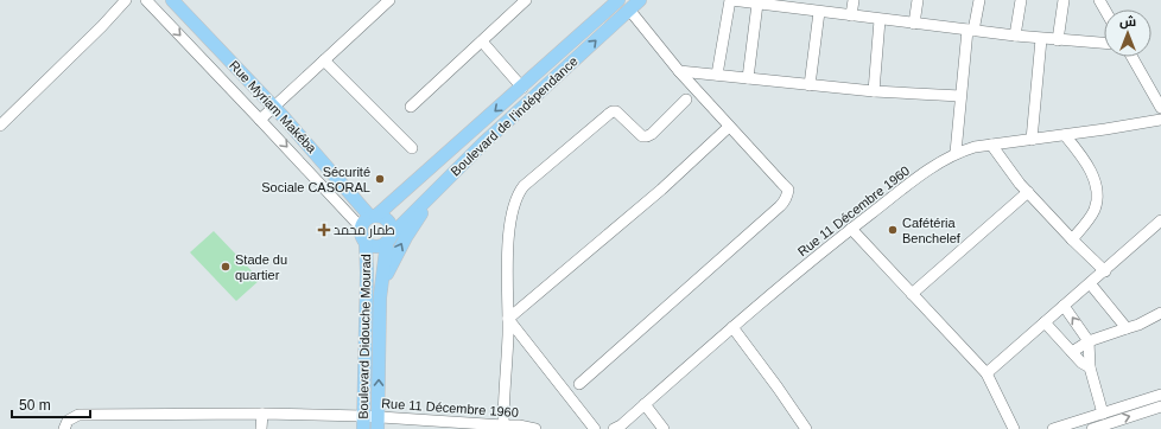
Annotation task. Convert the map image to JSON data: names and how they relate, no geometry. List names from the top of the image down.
{
  "streets": {
    "main road": ["Rue Myriam Makéba", "Boulevard de l'indépendance", "Boulevard Didouche Mourad"],
    "street": ["Rue 11 Décembre 1960"]
  },
  "crossings": [
    ["Rue Myriam Makéba", "Boulevard de l'indépendance"],
    ["Rue Myriam Makéba", "Boulevard Didouche Mourad"],
    ["Boulevard de l'indépendance", "Boulevard Didouche Mourad"],
    ["Rue 11 Décembre 1960", "Boulevard Didouche Mourad"]
  ],
  "places": {
    "other": ["Sécurité Sociale CASORAL", "Cafétéria Benchelef", "Stade du quartier"],
    "health": ["طمار محمد"]
  },
  "scale_bar": "50 m",
  "north": "top"
}
